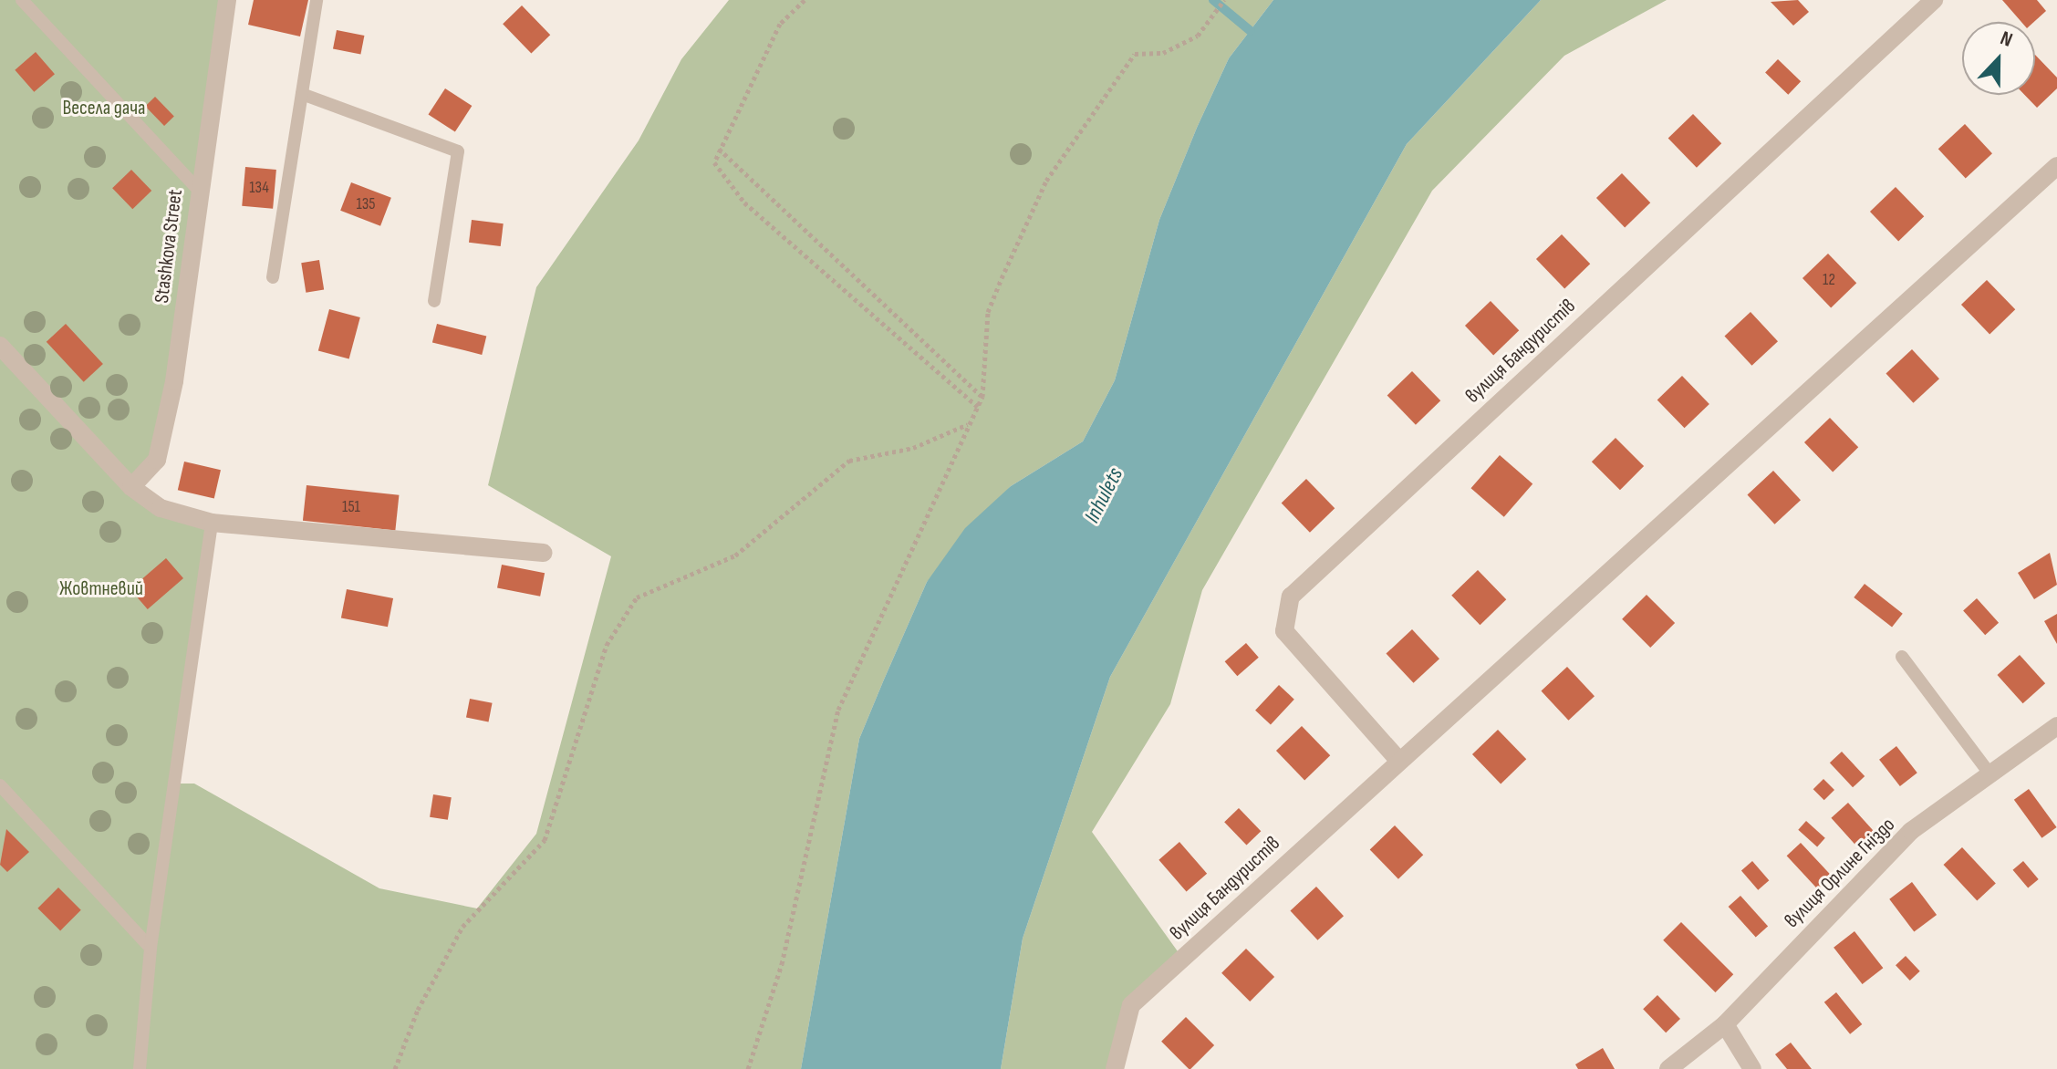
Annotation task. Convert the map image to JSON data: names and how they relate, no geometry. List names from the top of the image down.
{
  "streets": {
    "street": ["Stashkova Street", "вулиця Бандуристів", "вулиця Орлине Гніздо"]
  },
  "water": ["Inhulets"],
  "parks": ["Весела дача", "Жовтневий"],
  "house_numbers": [
    "134",
    "135",
    "12",
    "151"
  ],
  "north": "top"
}
